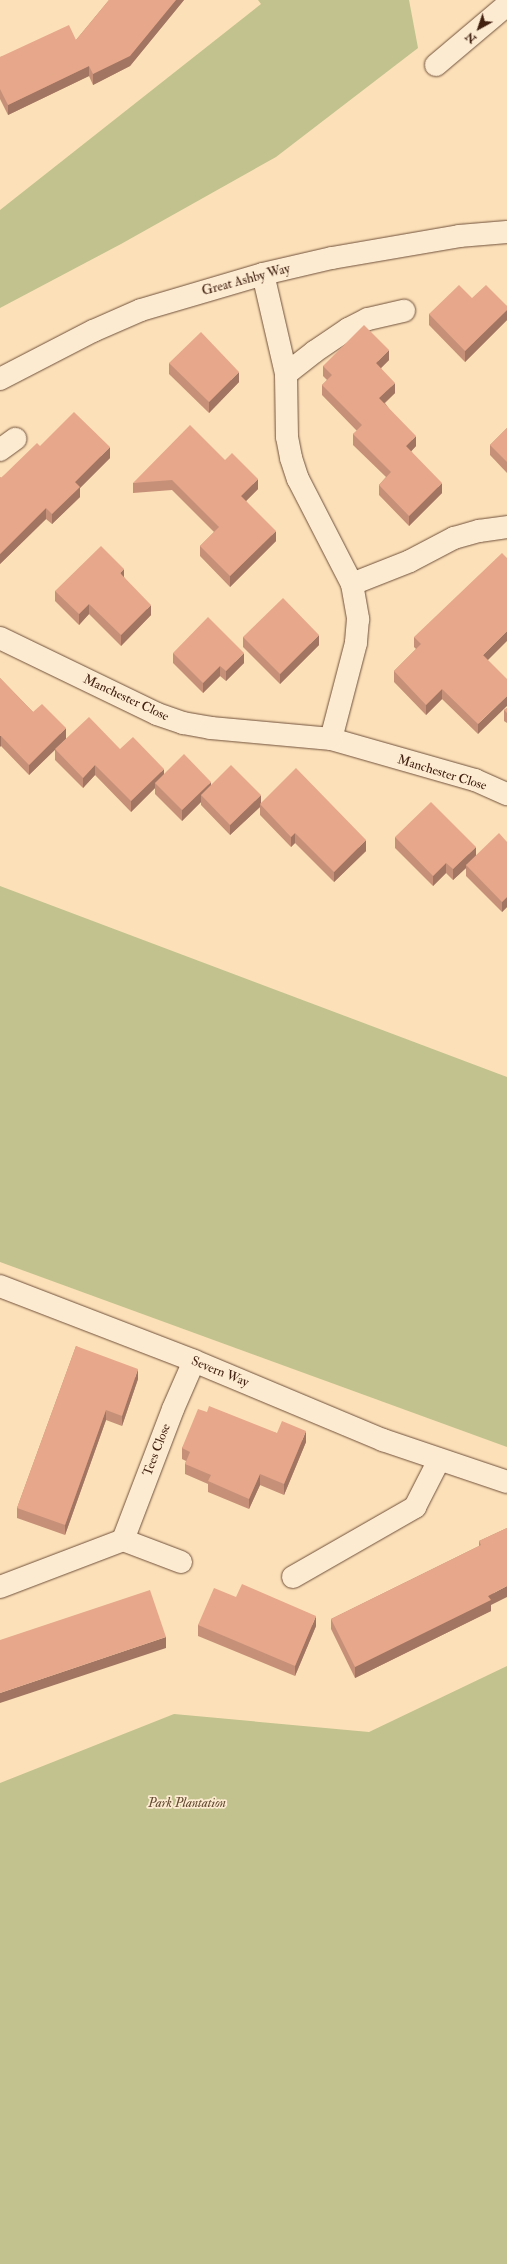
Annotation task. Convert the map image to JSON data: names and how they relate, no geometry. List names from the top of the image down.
{
  "streets": {
    "street": [
      "Great Ashby Way",
      "Manchester Close",
      "Severn Way",
      "Tees Close"
    ]
  },
  "crossings": [
    ["Severn Way", "Tees Close"]
  ],
  "parks": ["Park Plantation"],
  "north": "bottom left"
}
